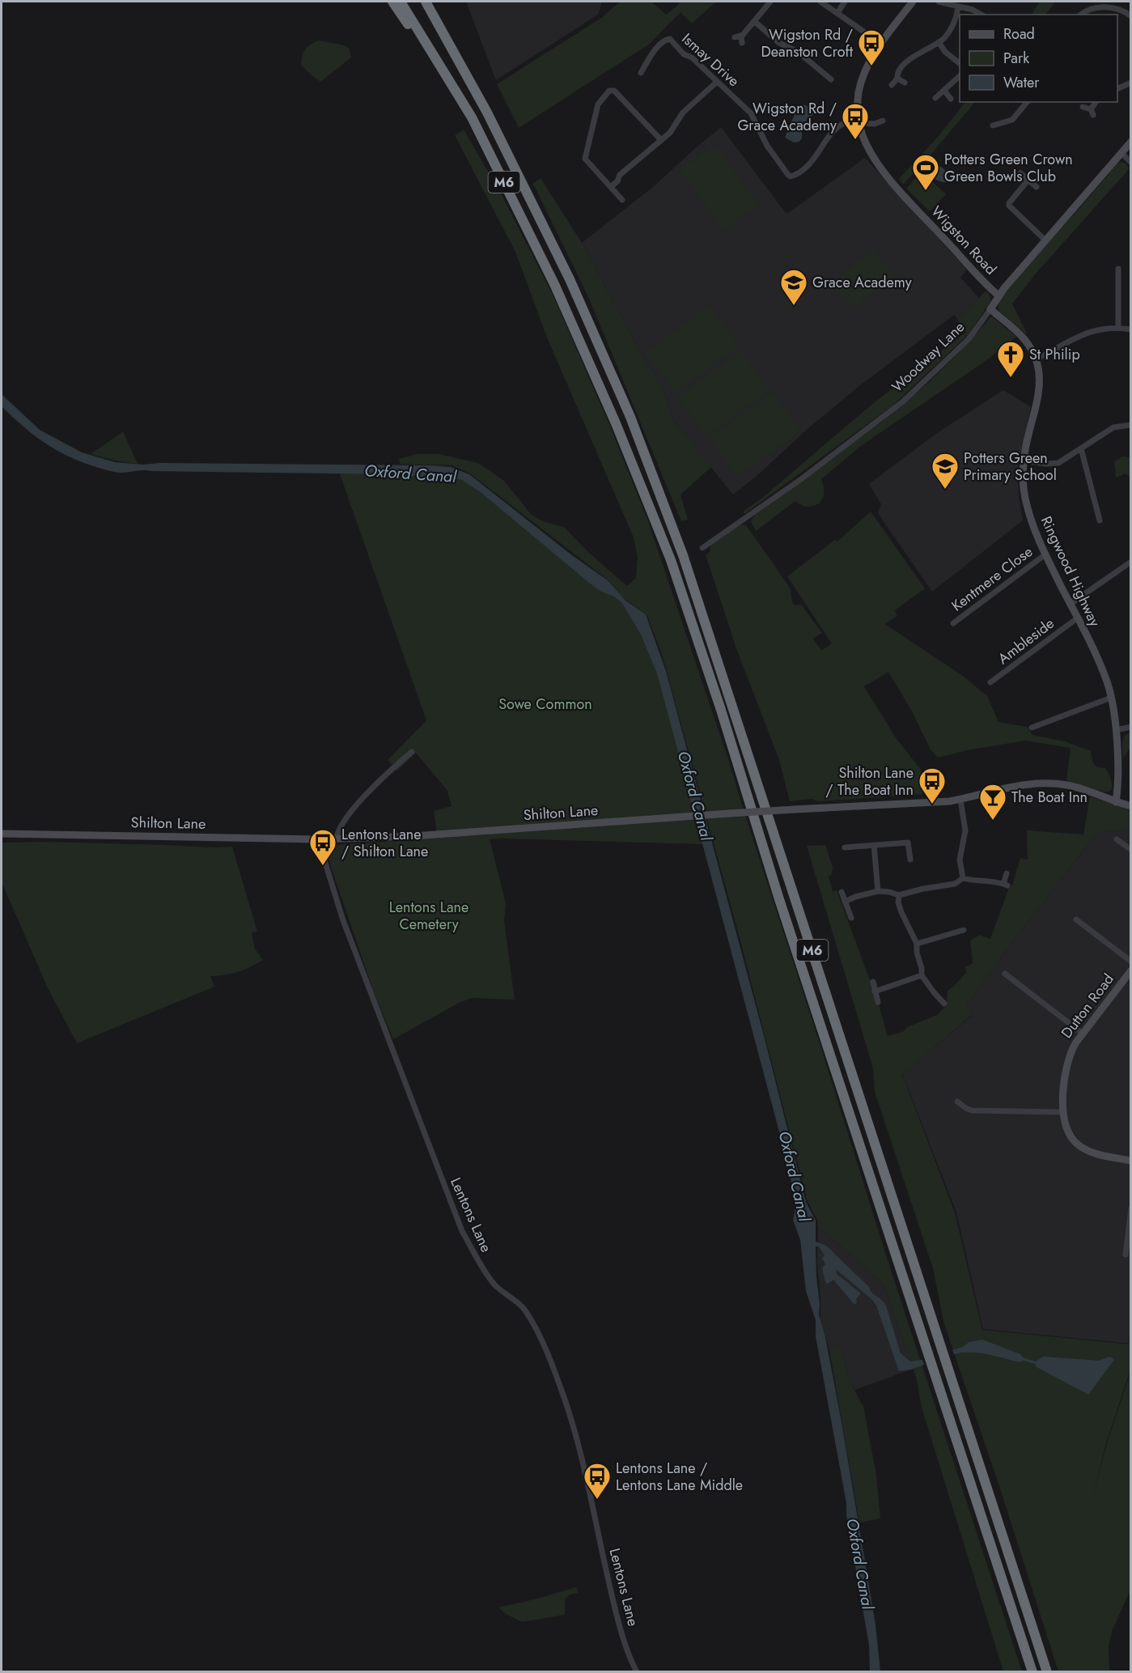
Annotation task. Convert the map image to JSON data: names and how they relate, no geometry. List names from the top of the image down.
{
  "streets": {
    "highway": ["M6"],
    "street": [
      "Ismay Drive",
      "Wigston Road",
      "Woodway Lane",
      "Ringwood Highway",
      "Kentmere Close",
      "Ambleside",
      "Shilton Lane",
      "Dutton Road",
      "Lentons Lane"
    ]
  },
  "crossings": [
    ["Ismay Drive", "Wigston Road"],
    ["Wigston Road", "Woodway Lane"],
    ["Woodway Lane", "Ringwood Highway"],
    ["Ringwood Highway", "Kentmere Close"],
    ["Ringwood Highway", "Ambleside"],
    ["Ringwood Highway", "Shilton Lane"],
    ["Shilton Lane", "Lentons Lane"]
  ],
  "water": ["Oxford Canal"],
  "parks": ["Sowe Common", "Lentons Lane Cemetery"],
  "places": {
    "bus stop": [
      "Wigston Rd / Deanston Croft",
      "Wigston Rd / Grace Academy",
      "Shilton Lane / The Boat Inn",
      "Lentons Lane / Shilton Lane",
      "Lentons Lane / Lentons Lane Middle"
    ],
    "sports": ["Potters Green Crown Green Bowls Club"],
    "school or university": ["Grace Academy", "Potters Green Primary School"],
    "church": ["St Philip"],
    "bar": ["The Boat Inn"]
  },
  "legend": ["Road", "Park", "Water"]
}
